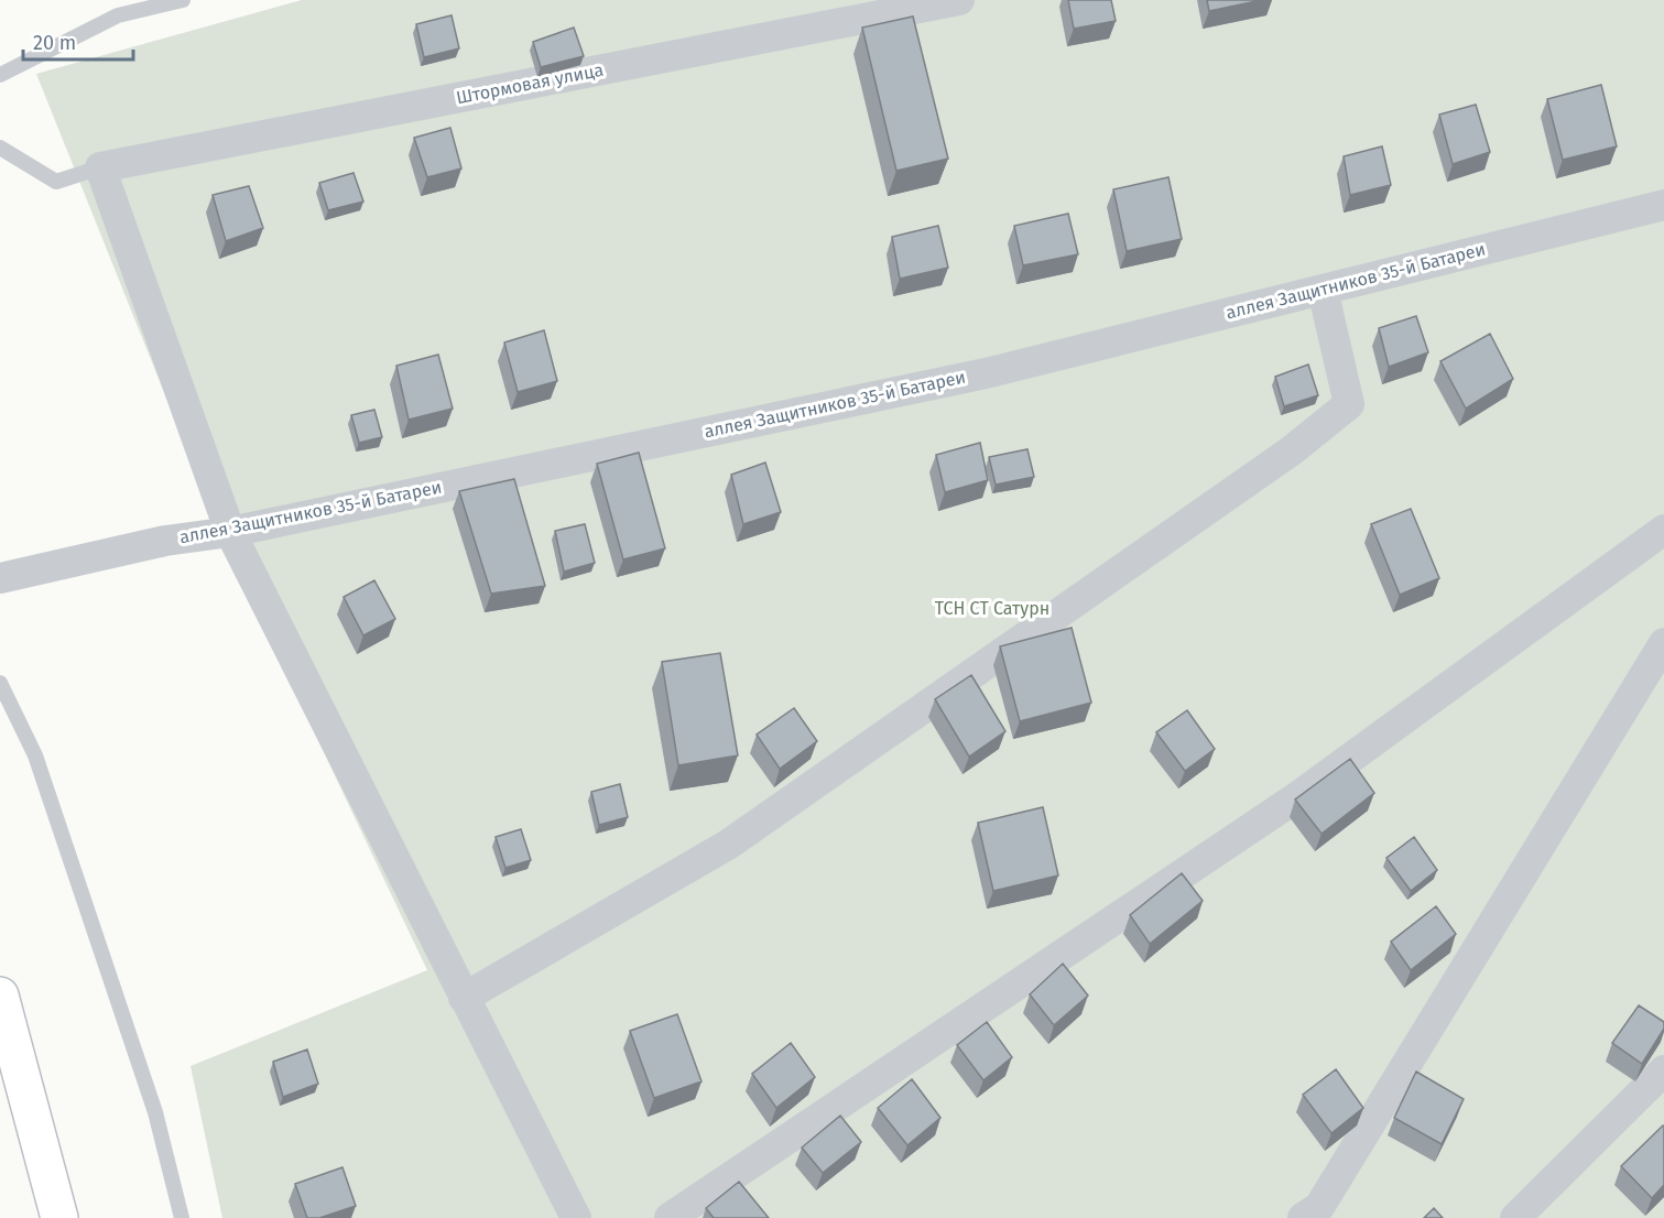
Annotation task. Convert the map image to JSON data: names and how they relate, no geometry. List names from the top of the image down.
{
  "streets": {
    "street": ["Штормовая улица", "аллея Защитников 35-й Батареи"]
  },
  "parks": ["ТСН СТ Сатурн"],
  "scale_bar": "20 m"
}
